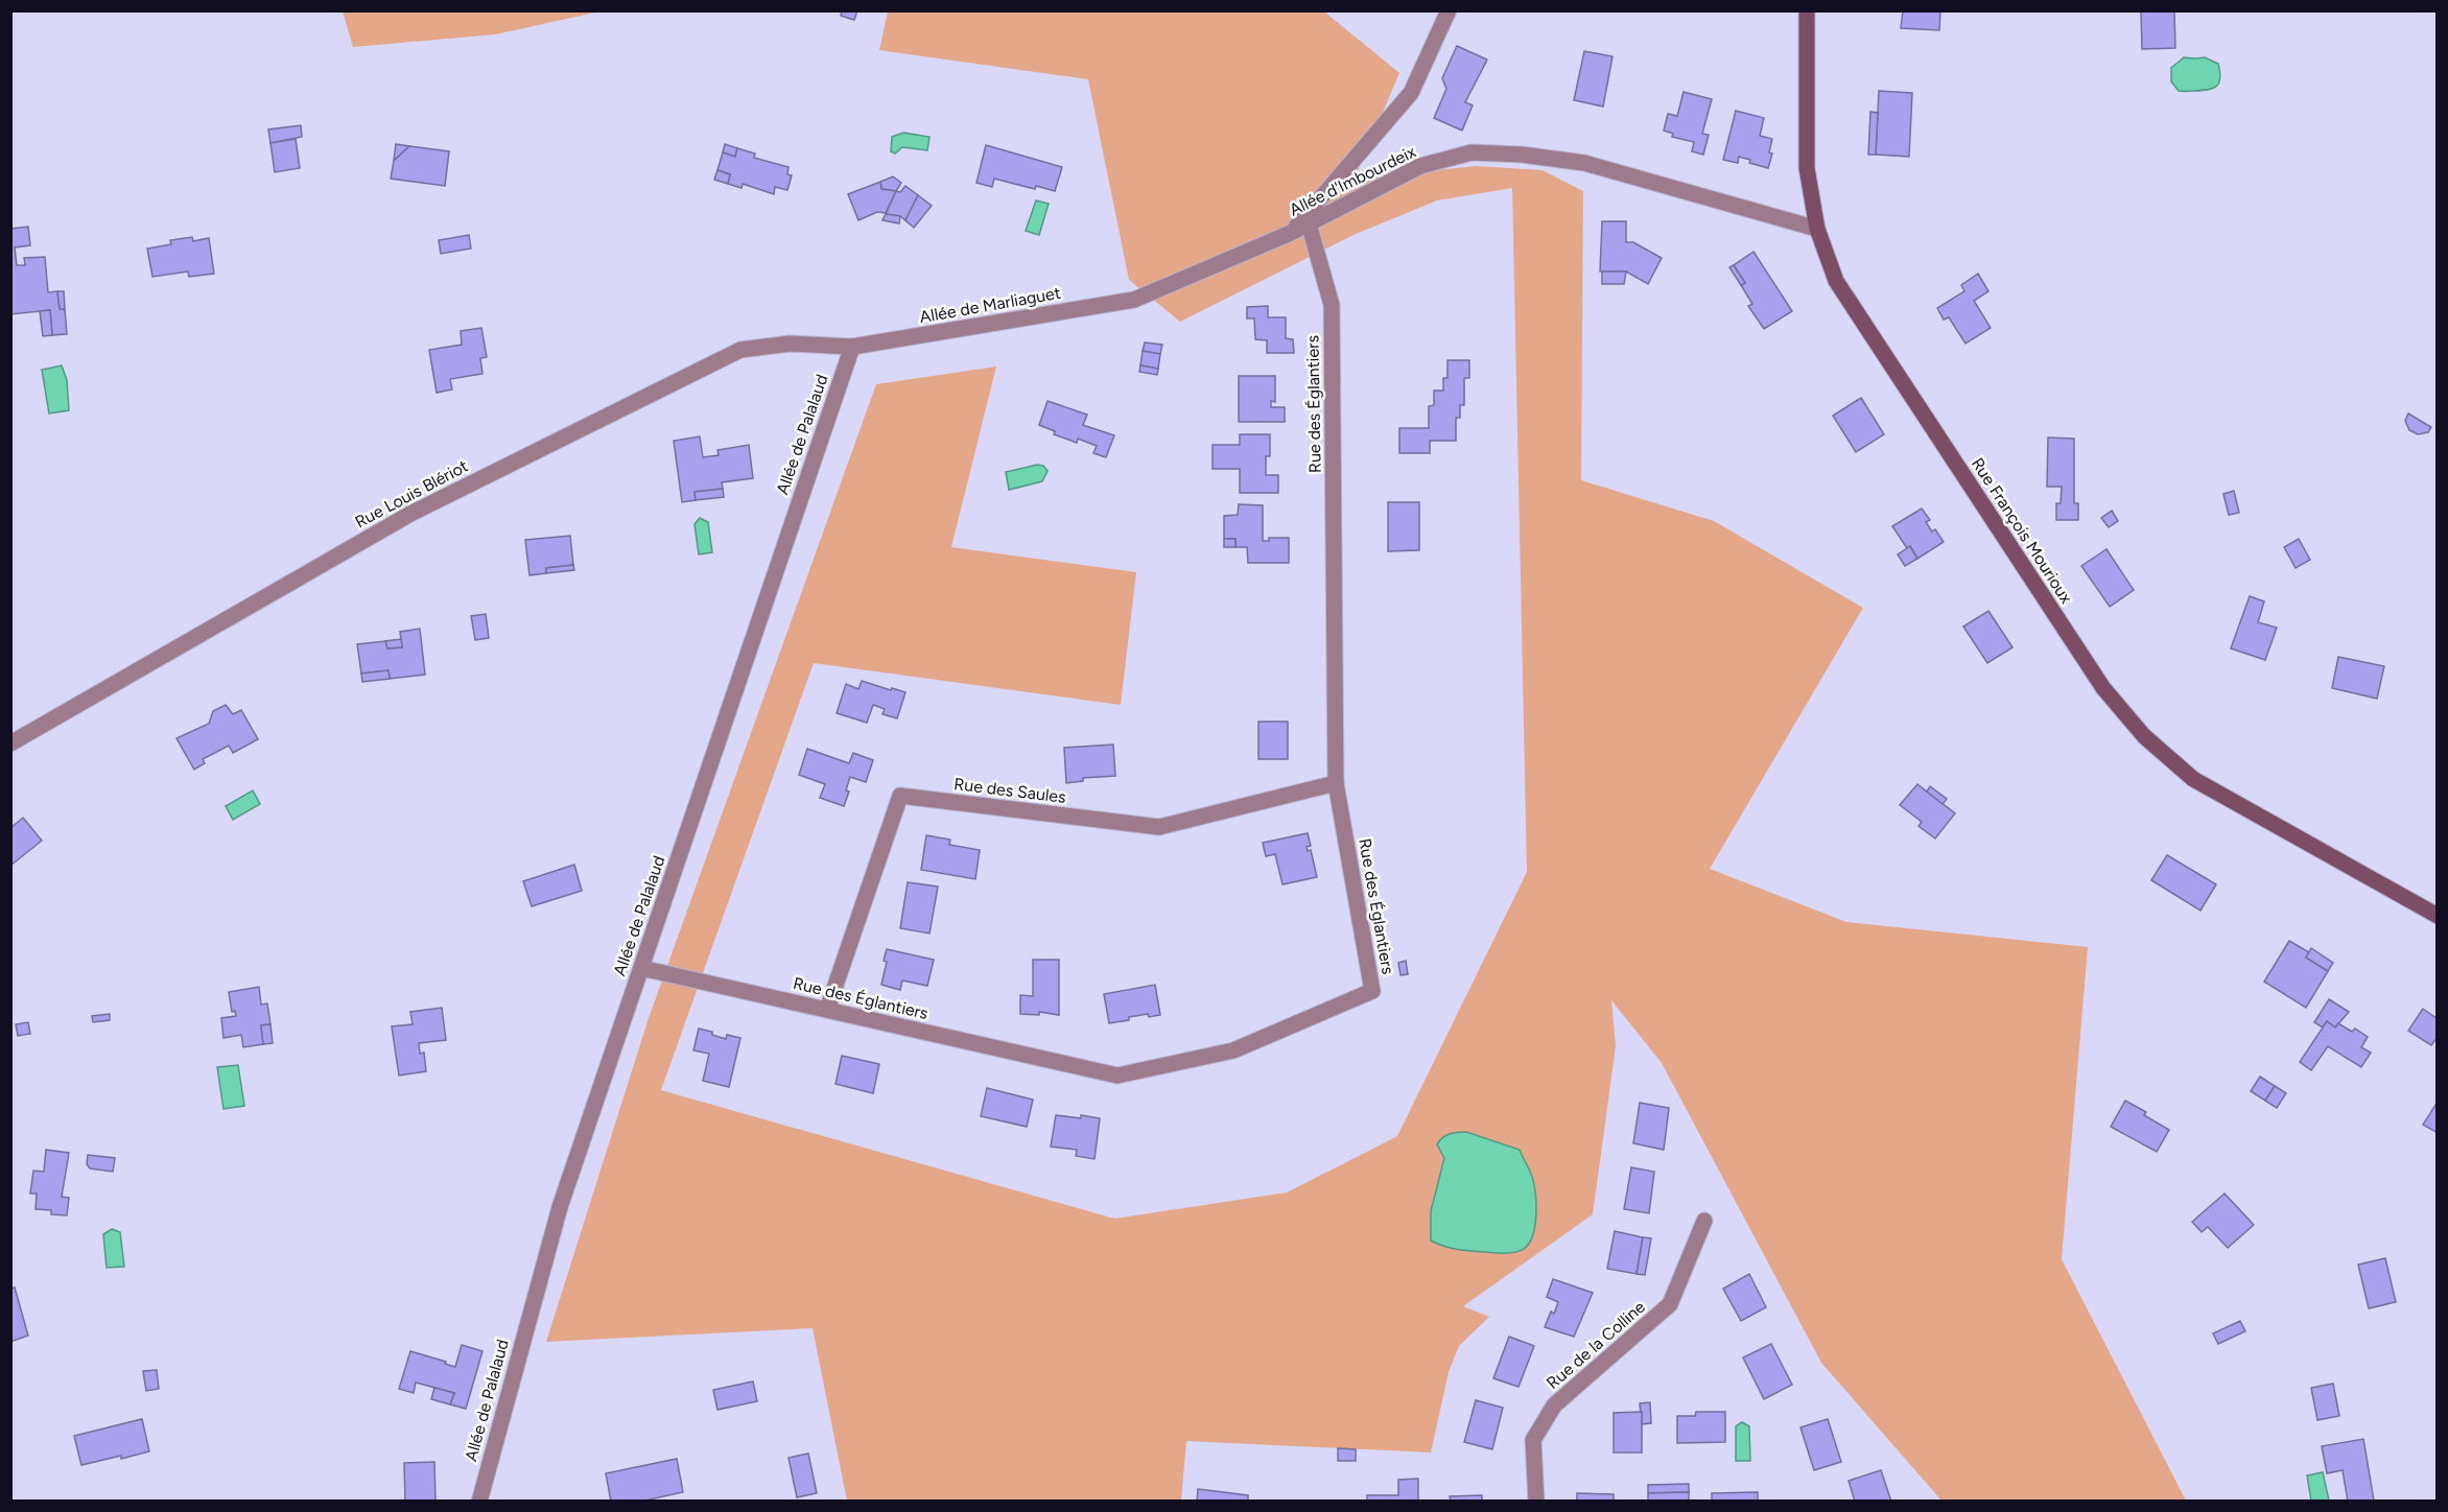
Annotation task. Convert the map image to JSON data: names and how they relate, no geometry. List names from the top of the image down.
{
  "streets": {
    "street": [
      "Allée d'Imbourdeix",
      "Allée de Marliaguet",
      "Rue des Églantiers",
      "Allée de Palalaud",
      "Rue Louis Blériot",
      "Rue François Mourioux",
      "Rue des Saules",
      "Rue de la Colline"
    ]
  },
  "crossings": [
    ["Allée d'Imbourdeix", "Allée de Marliaguet"],
    ["Allée d'Imbourdeix", "Rue des Églantiers"],
    ["Allée d'Imbourdeix", "Rue François Mourioux"],
    ["Allée de Marliaguet", "Allée de Palalaud"],
    ["Allée de Marliaguet", "Rue Louis Blériot"],
    ["Rue des Églantiers", "Allée de Palalaud"],
    ["Rue des Églantiers", "Rue des Saules"],
    ["Allée de Palalaud", "Rue Louis Blériot"]
  ]
}
